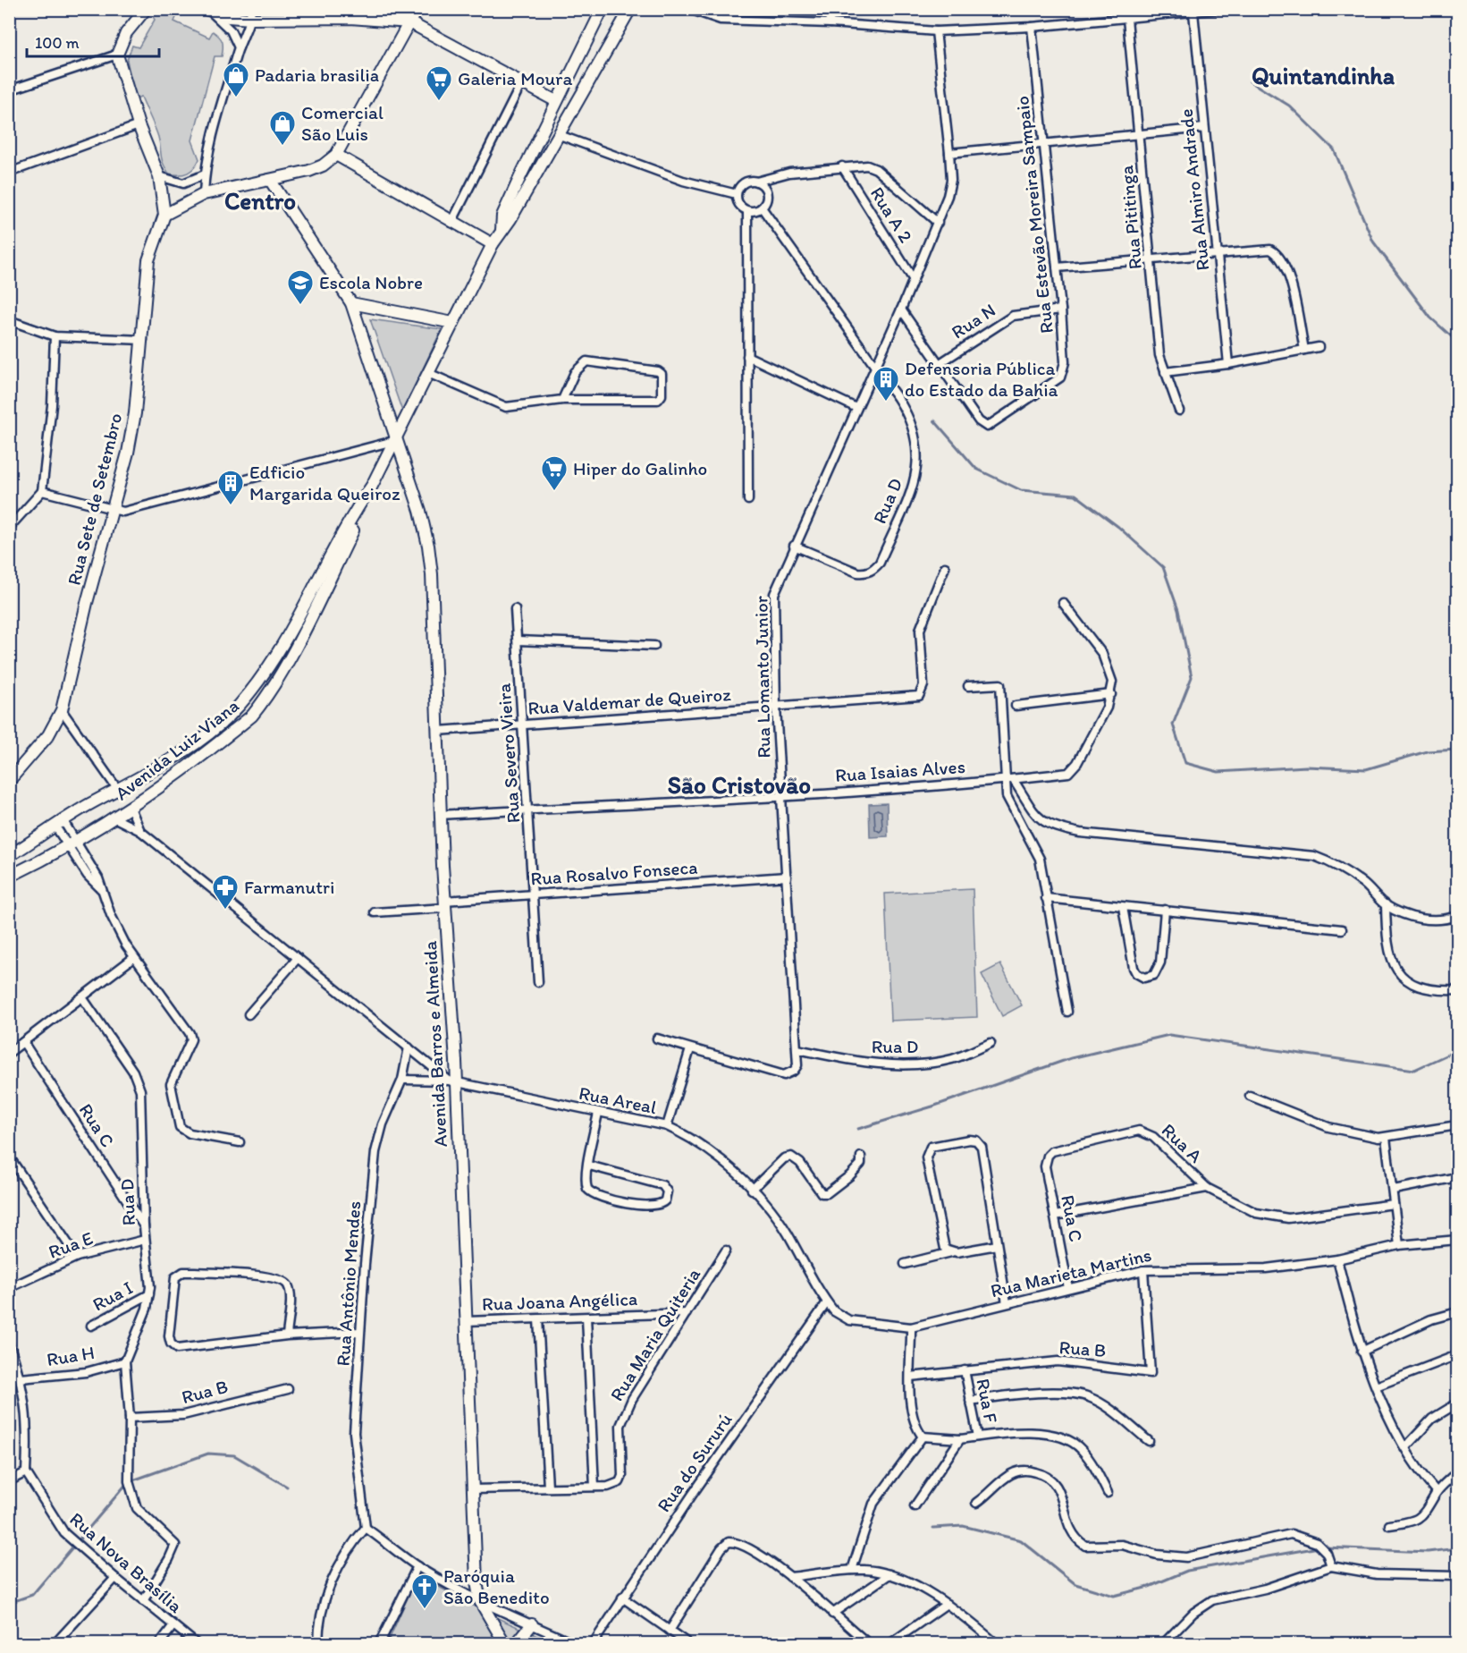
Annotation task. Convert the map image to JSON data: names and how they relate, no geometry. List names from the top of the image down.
{
  "streets": {
    "street": [
      "Rua Almiro Andrade",
      "Rua A 2",
      "Rua Estevão Moreira Sampaio",
      "Rua Pititinga",
      "Rua N",
      "Rua Sete de Setembro",
      "Rua D",
      "Rua Lomanto Junior",
      "Rua Valdemar de Queiroz",
      "Avenida Luiz Viana",
      "Rua Severo Vieira",
      "Rua Isaias Alves",
      "Rua Rosalvo Fonseca",
      "Avenida Barros e Almeida",
      "Rua Areal",
      "Rua C",
      "Rua A",
      "Rua E",
      "Rua Marieta Martins",
      "Rua Antônio Mendes",
      "Rua I",
      "Rua Joana Angélica",
      "Rua Maria Quiteria",
      "Rua B",
      "Rua H",
      "Rua F",
      "Rua do Sururú",
      "Rua Nova Brasília"
    ]
  },
  "crossings": [
    ["Rua A 2", "Rua Lomanto Junior"],
    ["Rua Estevão Moreira Sampaio", "Rua N"],
    ["Rua D", "Rua Lomanto Junior"],
    ["Rua D", "Rua C"],
    ["Rua D", "Rua E"],
    ["Rua D", "Rua I"],
    ["Rua D", "Rua B"],
    ["Rua D", "Rua H"],
    ["Rua D", "Rua Nova Brasília"],
    ["Rua Lomanto Junior", "Rua Valdemar de Queiroz"],
    ["Rua Lomanto Junior", "Rua Isaias Alves"],
    ["Rua Lomanto Junior", "Rua Rosalvo Fonseca"],
    ["Rua Valdemar de Queiroz", "Rua Severo Vieira"],
    ["Rua Valdemar de Queiroz", "Avenida Barros e Almeida"],
    ["Avenida Luiz Viana", "Avenida Barros e Almeida"],
    ["Rua Severo Vieira", "Rua Isaias Alves"],
    ["Rua Severo Vieira", "Rua Rosalvo Fonseca"],
    ["Rua Isaias Alves", "Avenida Barros e Almeida"],
    ["Rua Rosalvo Fonseca", "Avenida Barros e Almeida"],
    ["Avenida Barros e Almeida", "Rua Areal"],
    ["Avenida Barros e Almeida", "Rua Joana Angélica"],
    ["Avenida Barros e Almeida", "Rua Maria Quiteria"],
    ["Rua Areal", "Rua Marieta Martins"],
    ["Rua Areal", "Rua Antônio Mendes"],
    ["Rua Areal", "Rua do Sururú"],
    ["Rua C", "Rua A"],
    ["Rua C", "Rua Marieta Martins"],
    ["Rua Marieta Martins", "Rua B"],
    ["Rua Marieta Martins", "Rua do Sururú"],
    ["Rua Joana Angélica", "Rua Maria Quiteria"],
    ["Rua B", "Rua F"]
  ],
  "districts": ["Quintandinha", "Centro", "São Cristovão"],
  "places": {
    "shop": ["Padaria brasilia", "Comercial São Luis"],
    "supermarket": ["Galeria Moura", "Hiper do Galinho"],
    "school or university": ["Escola Nobre"],
    "building": ["Defensoria Pública do Estado da Bahia", "Edficio Margarida Queiroz"],
    "pharmacy": ["Farmanutri"],
    "church": ["Paróquia São Benedito"]
  },
  "scale_bar": "100 m"
}
